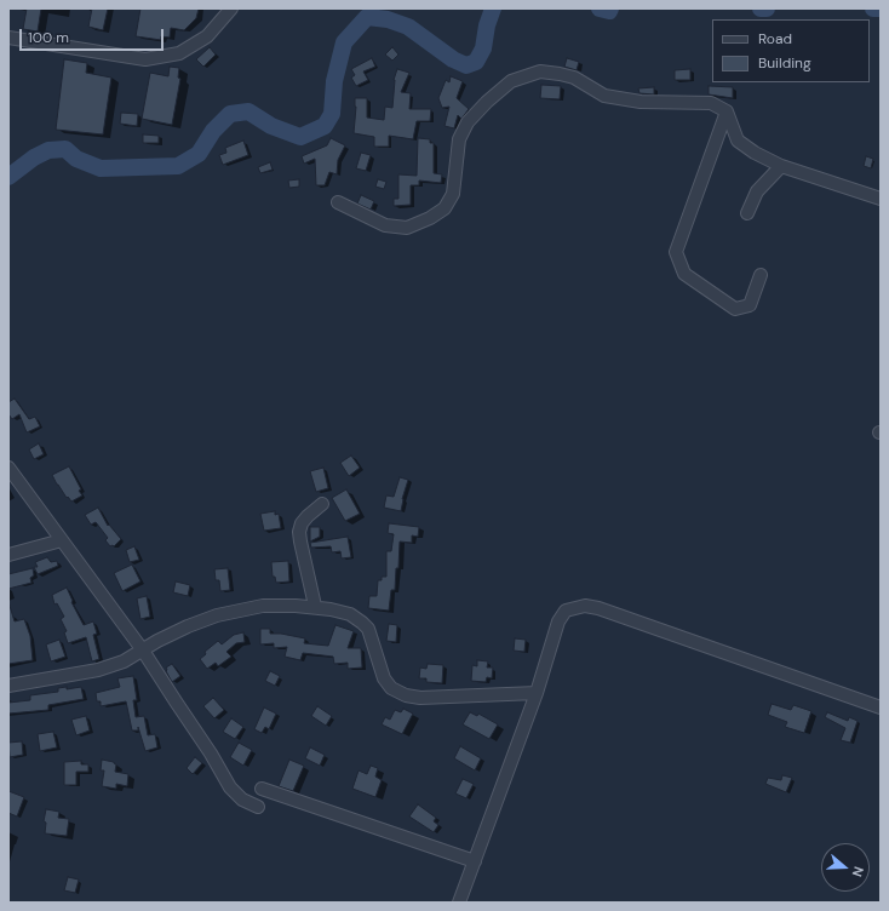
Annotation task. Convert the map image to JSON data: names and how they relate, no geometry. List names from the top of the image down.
{
  "legend": ["Road", "Building"],
  "scale_bar": "100 m",
  "north": "right"
}
